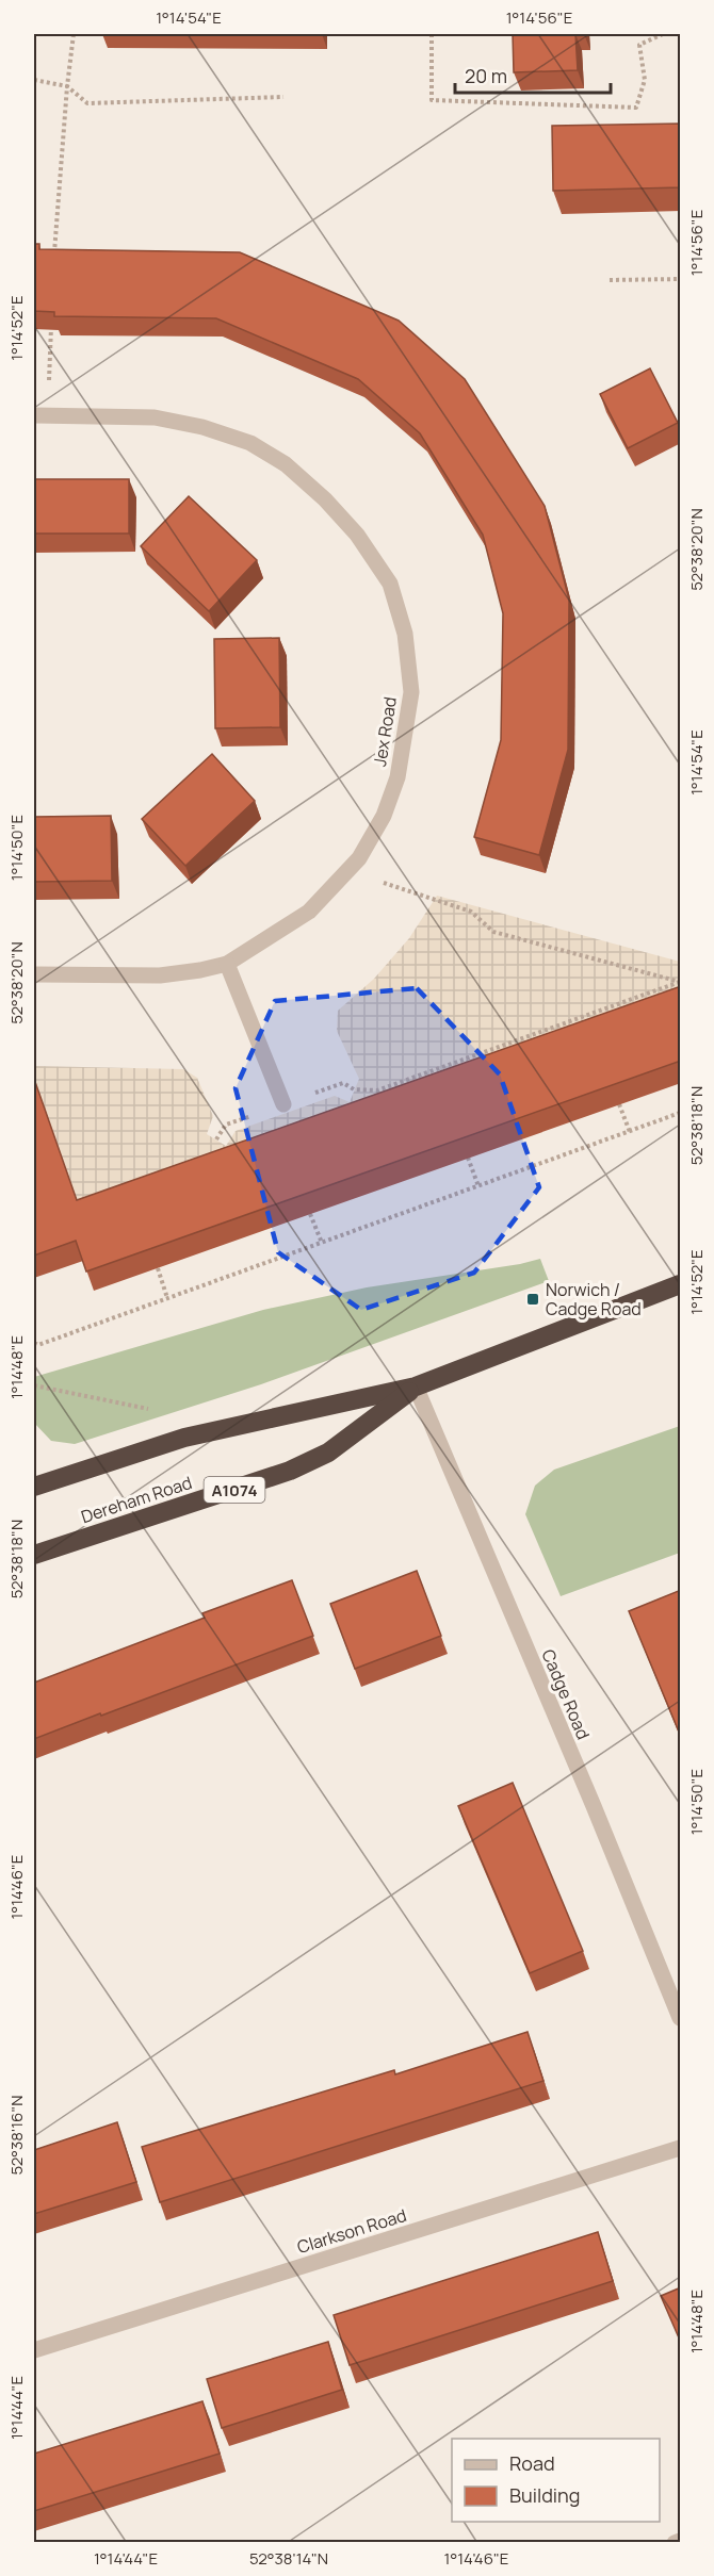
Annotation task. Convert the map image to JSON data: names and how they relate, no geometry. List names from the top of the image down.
{
  "streets": {
    "highway": ["A1074", "Dereham Road"],
    "street": ["Jex Road", "Cadge Road", "Clarkson Road"]
  },
  "crossings": [
    ["Dereham Road", "Cadge Road"]
  ],
  "places": {
    "transit": ["Norwich / Cadge Road"]
  },
  "legend": ["Road", "Building"],
  "scale_bar": "20 m",
  "coordinates": [
    "1°14'54\"E",
    "1°14'56\"E",
    "1°14'52\"E",
    "52°38'20\"N",
    "1°14'50\"E",
    "52°38'18\"N",
    "1°14'48\"E",
    "1°14'46\"E",
    "52°38'16\"N",
    "1°14'44\"E",
    "52°38'14\"N"
  ]
}
